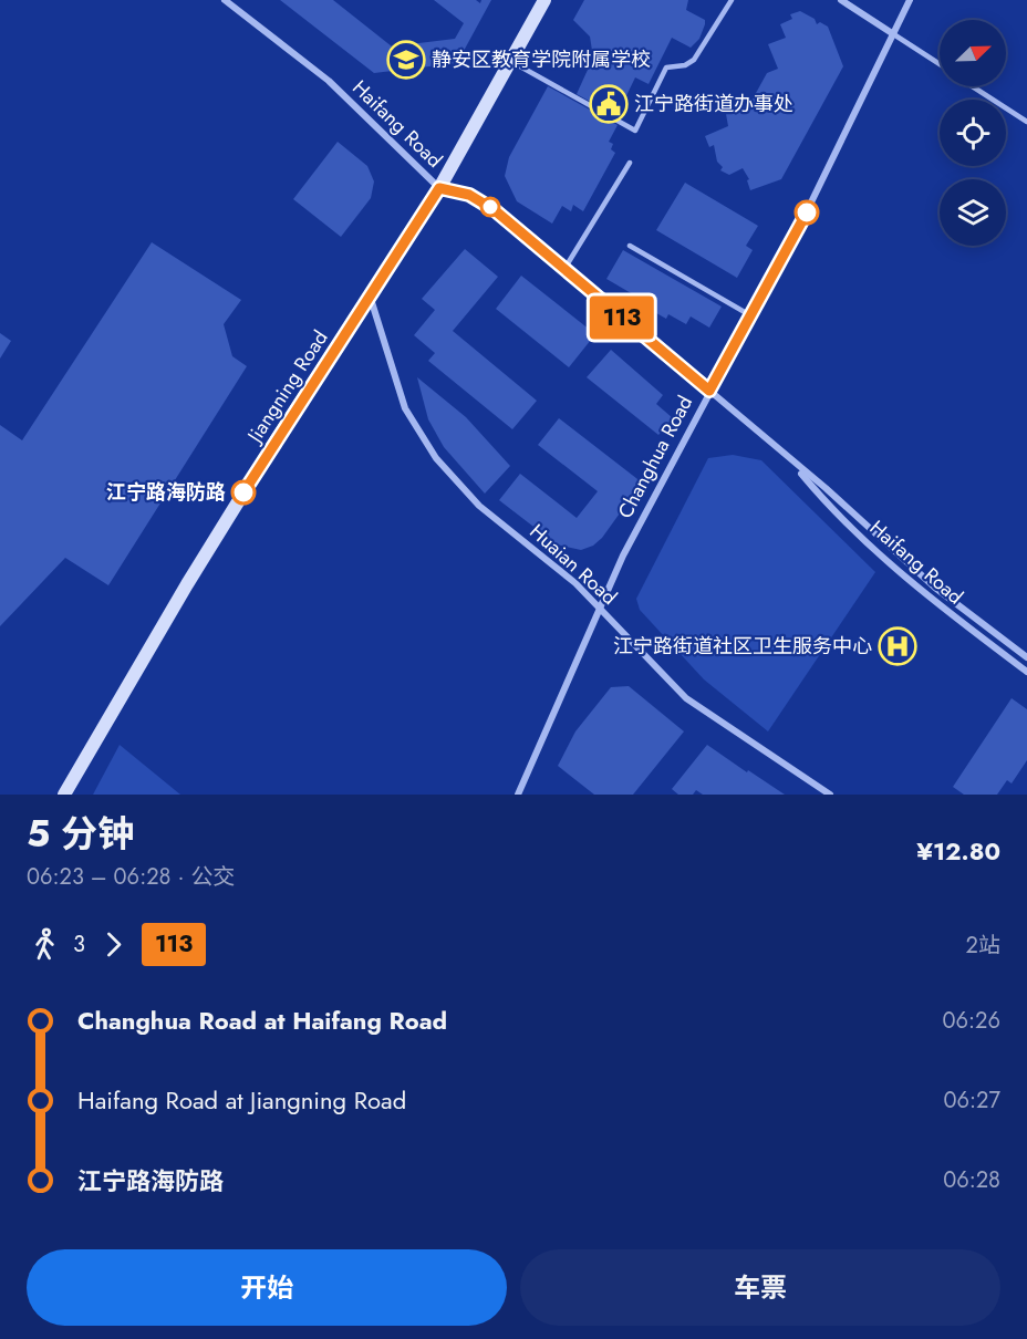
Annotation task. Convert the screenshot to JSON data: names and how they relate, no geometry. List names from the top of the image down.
{
  "streets": {
    "main road": ["Jiangning Road"],
    "street": ["Haifang Road", "Changhua Road", "Huaian Road"]
  },
  "crossings": [
    ["Haifang Road", "Jiangning Road"],
    ["Haifang Road", "Changhua Road"],
    ["Jiangning Road", "Huaian Road"],
    ["Changhua Road", "Huaian Road"]
  ],
  "places": {
    "school or university": ["静安区教育学院附属学校"],
    "public building": ["江宁路街道办事处"],
    "other": ["江宁路海防路"],
    "hospital": ["江宁路街道社区卫生服务中心"]
  },
  "lines": ["bus line 113"],
  "north": "top right",
  "page": {
    "on_map": "113",
    "heading": ["5 分钟", "06:23 – 06:28 · 公交", "¥12.80"],
    "legs": ["3", "113", "2站"],
    "list": [
      {
        "name": "Changhua Road at Haifang Road",
        "value": "06:26"
      },
      {
        "name": "Haifang Road at Jiangning Road",
        "value": "06:27"
      },
      {
        "name": "江宁路海防路",
        "value": "06:28"
      }
    ],
    "buttons": ["开始", "车票"]
  }
}
